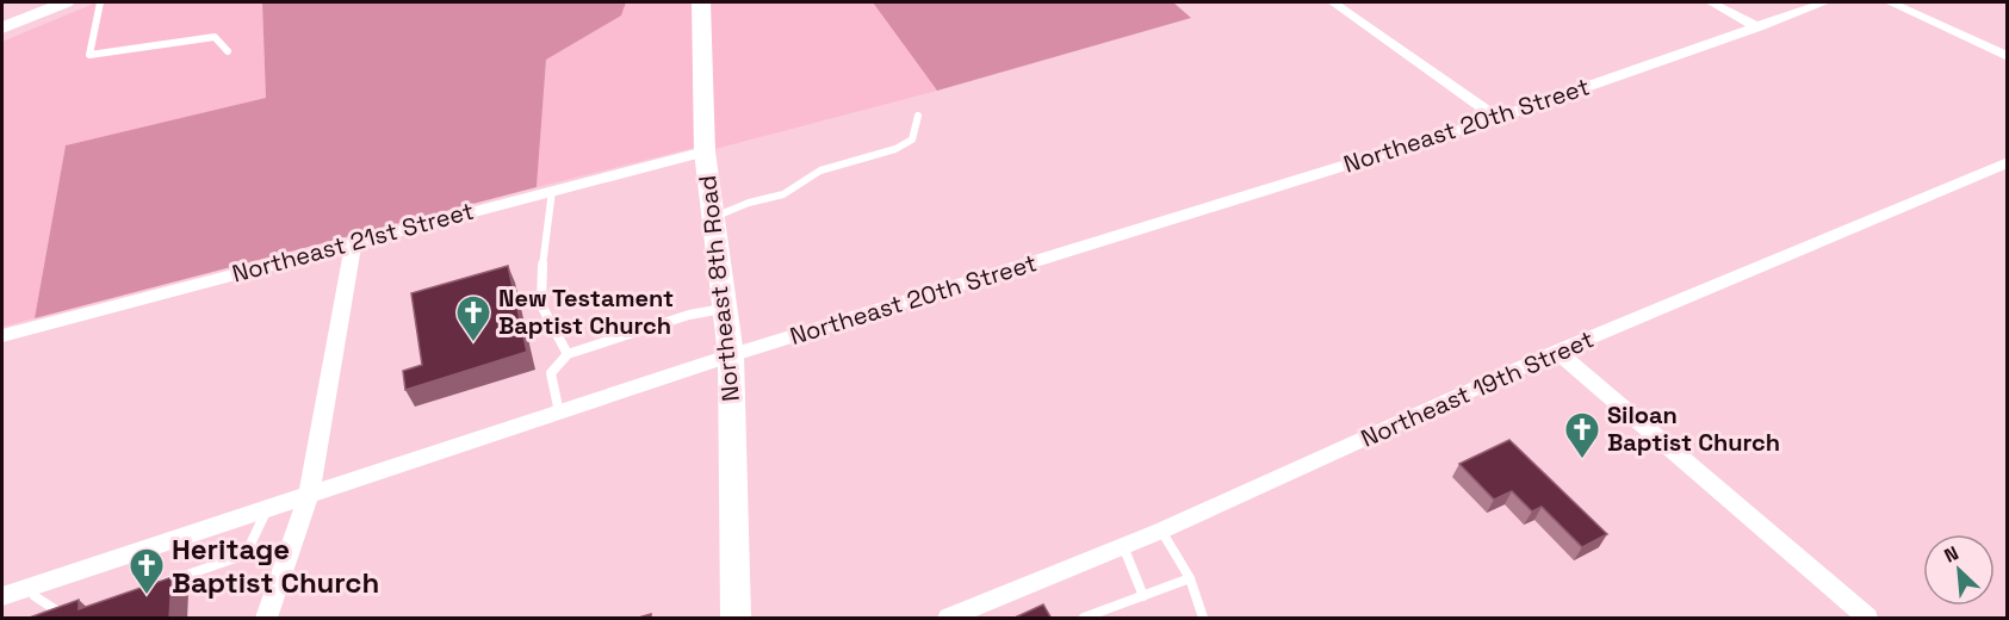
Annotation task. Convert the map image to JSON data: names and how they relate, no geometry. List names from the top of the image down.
{
  "streets": {
    "main road": ["Northeast 8th Road"],
    "street": ["Northeast 20th Street", "Northeast 21st Street", "Northeast 19th Street"]
  },
  "crossings": [
    ["Northeast 20th Street", "Northeast 8th Road"],
    ["Northeast 21st Street", "Northeast 8th Road"]
  ],
  "places": {
    "church": ["New Testament Baptist Church", "Siloan Baptist Church", "Heritage Baptist Church"]
  },
  "north": "top left"
}
